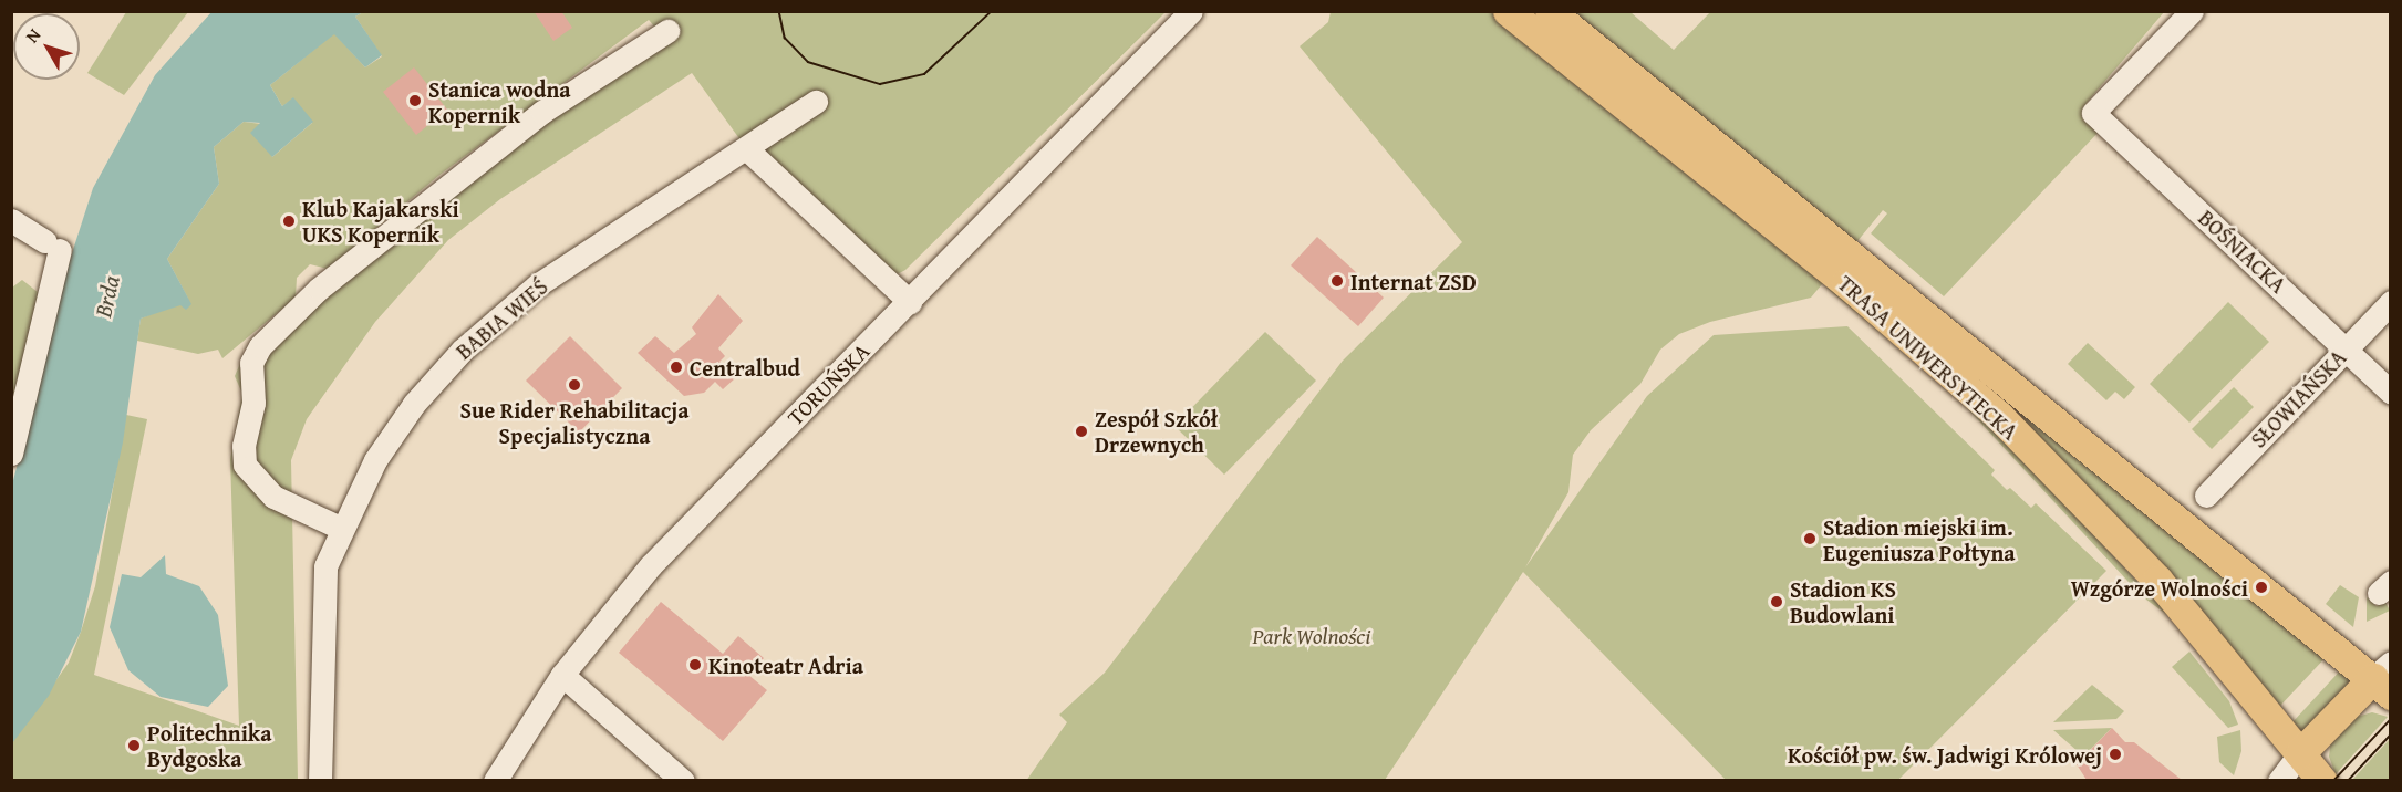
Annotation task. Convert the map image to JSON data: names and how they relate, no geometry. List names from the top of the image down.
{
  "streets": {
    "main road": ["TRASA UNIWERSYTECKA"],
    "street": [
      "BOŚNIACKA",
      "BABIA WIEŚ",
      "TORUŃSKA",
      "SŁOWIAŃSKA"
    ]
  },
  "crossings": [
    ["BOŚNIACKA", "SŁOWIAŃSKA"]
  ],
  "water": ["Brda"],
  "parks": ["Park Wolności"],
  "places": [
    "Stanica wodna Kopernik",
    "Klub Kajakarski UKS Kopernik",
    "Internat ZSD",
    "Centralbud",
    "Sue Rider Rehabilitacja Specjalistyczna",
    "Zespół Szkół Drzewnych",
    "Stadion miejski im. Eugeniusza Połtyna",
    "Wzgórze Wolności",
    "Stadion KS Budowlani",
    "Kinoteatr Adria",
    "Politechnika Bydgoska",
    "Kościół pw. św. Jadwigi Królowej"
  ],
  "north": "top left"
}
